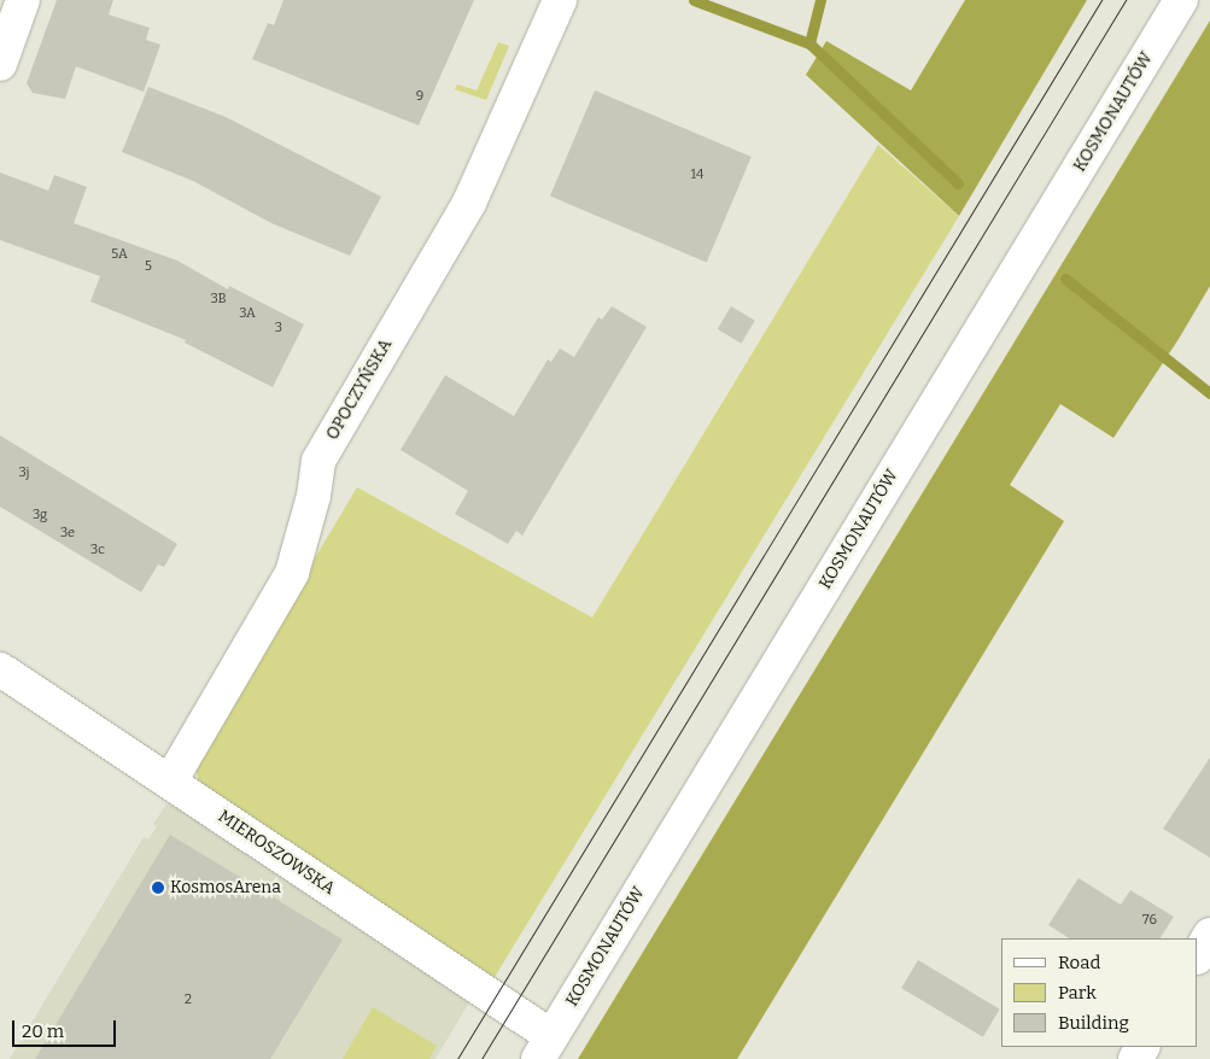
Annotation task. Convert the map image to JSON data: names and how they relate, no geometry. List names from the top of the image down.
{
  "streets": {
    "street": ["KOSMONAUTÓW", "OPOCZYŃSKA", "MIEROSZOWSKA"]
  },
  "crossings": [
    ["KOSMONAUTÓW", "MIEROSZOWSKA"],
    ["OPOCZYŃSKA", "MIEROSZOWSKA"]
  ],
  "places": ["KosmosArena"],
  "house_numbers": [
    "9",
    "14",
    "5A",
    "5",
    "3B",
    "3A",
    "3",
    "3j",
    "3g",
    "3e",
    "3c",
    "76",
    "2"
  ],
  "legend": ["Road", "Park", "Building"],
  "scale_bar": "20 m"
}
